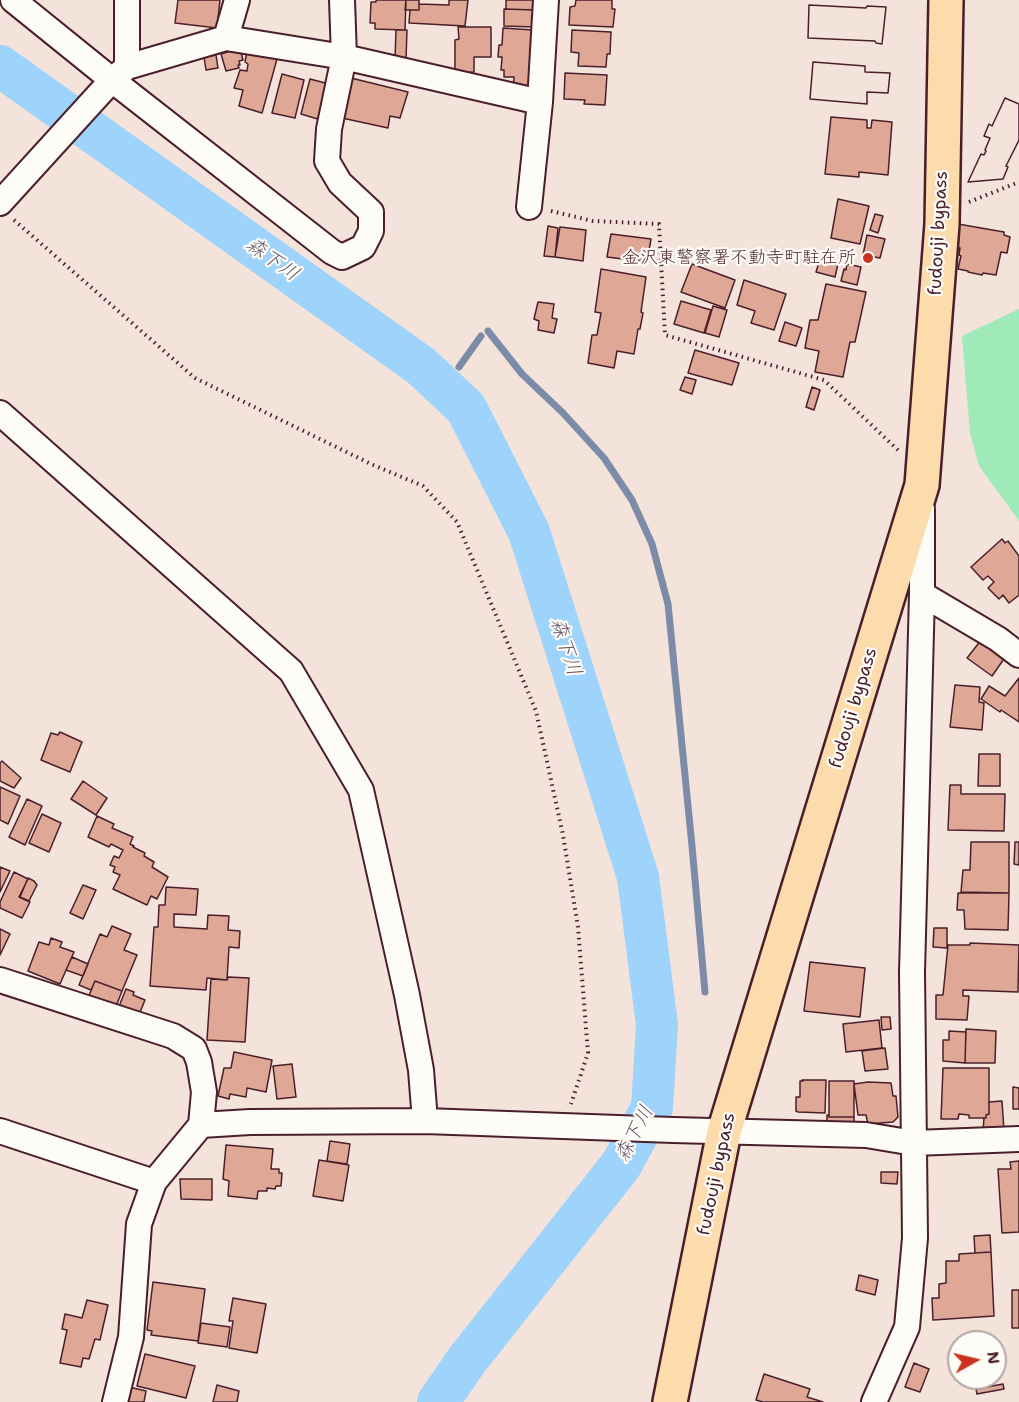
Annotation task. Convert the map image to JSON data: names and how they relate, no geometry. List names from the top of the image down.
{
  "streets": {
    "highway": ["fudouji bypass"]
  },
  "water": ["森下川"],
  "places": ["金沢東警察署不動寺町駐在所"],
  "north": "right"
}
